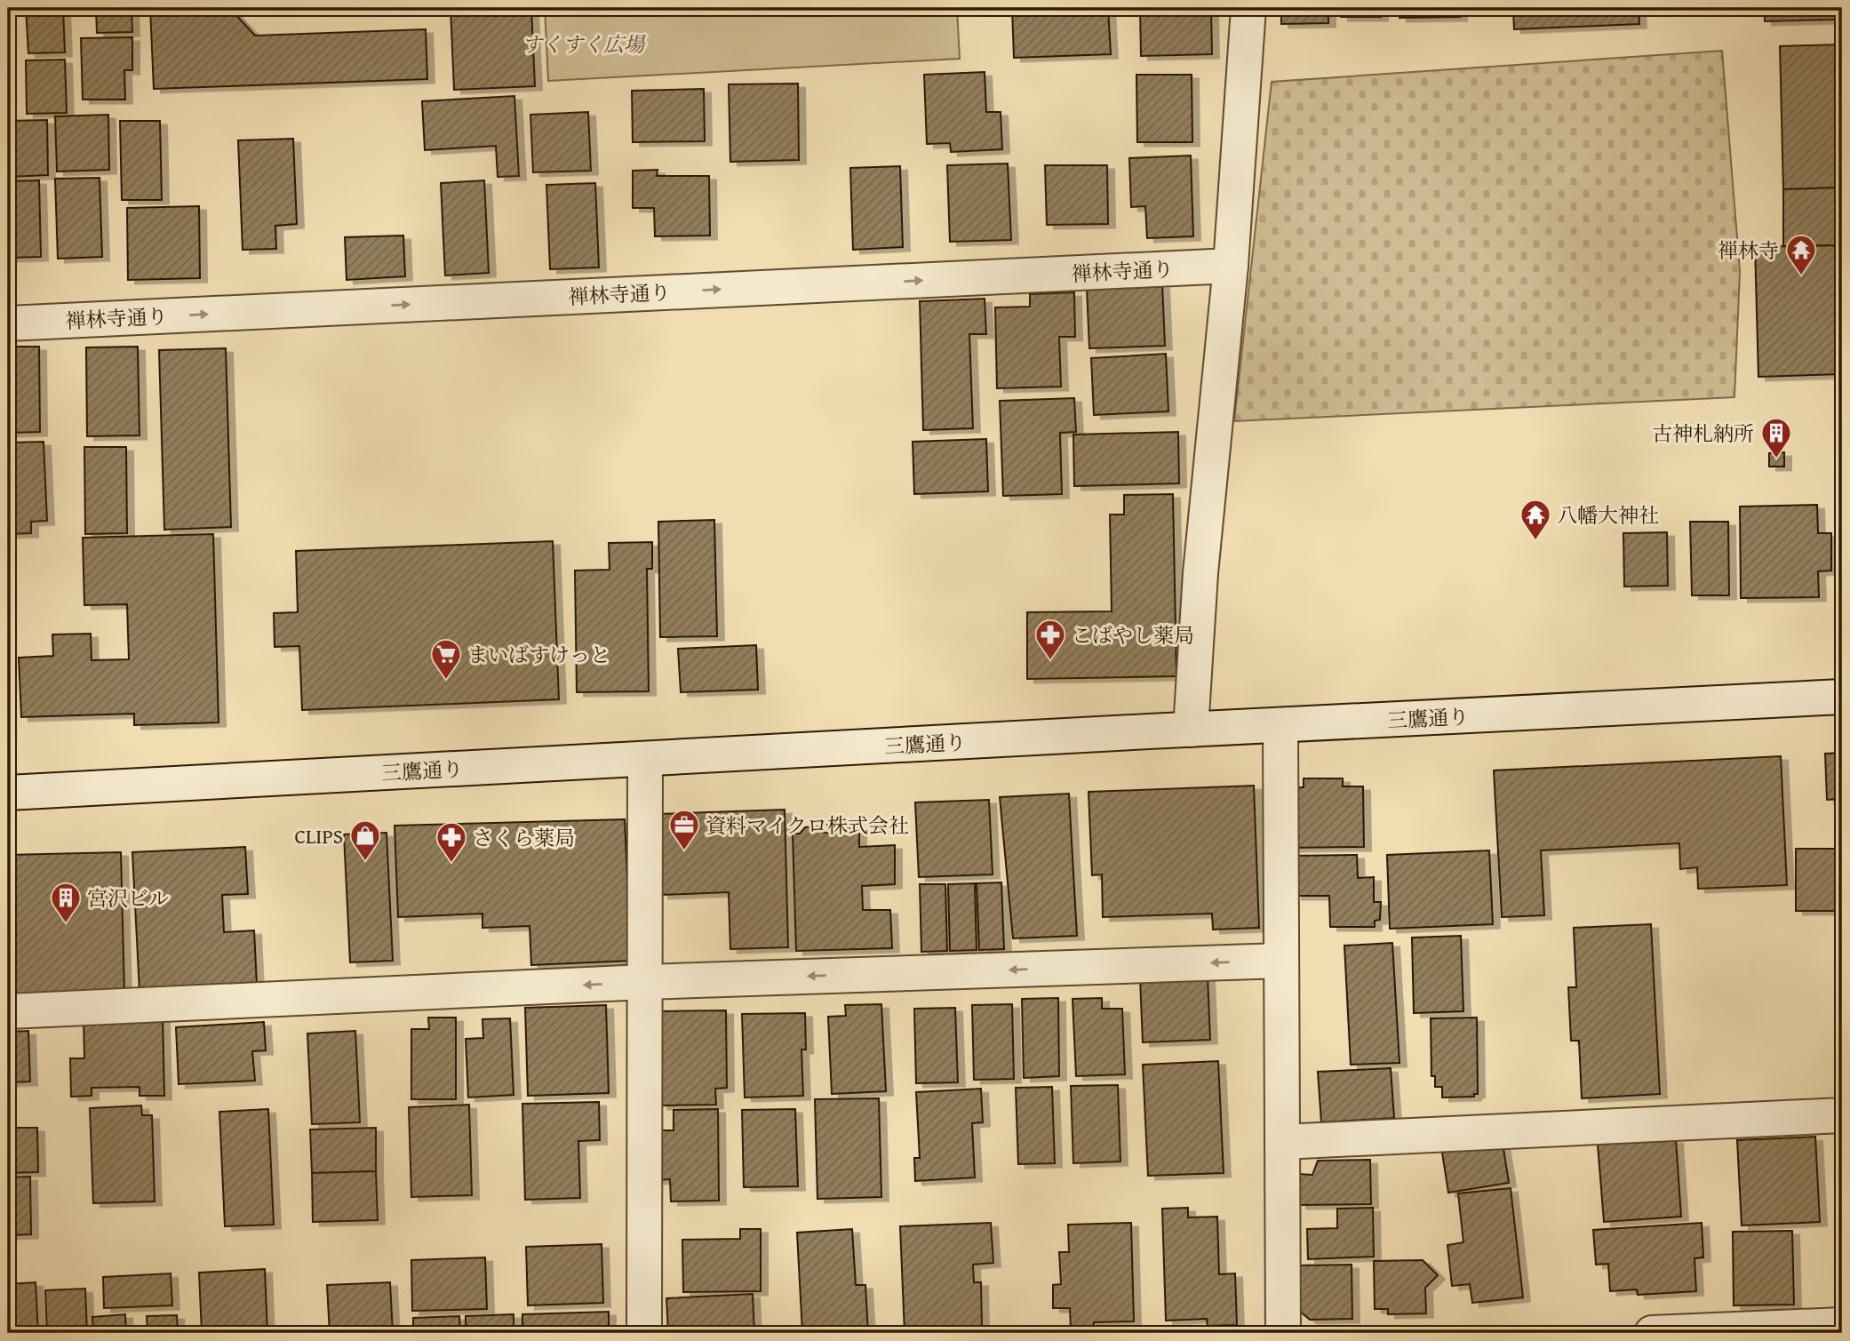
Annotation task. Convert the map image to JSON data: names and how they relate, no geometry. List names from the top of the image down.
{
  "streets": {
    "street": ["禅林寺通り", "三鷹通り"]
  },
  "one_way": ["禅林寺通り"],
  "parks": ["すくすく広場"],
  "places": {
    "temple": ["禅林寺", "八幡大神社"],
    "building": ["古神札納所", "宮沢ビル"],
    "pharmacy": ["こばやし薬局", "さくら薬局"],
    "supermarket": ["まいばすけっと"],
    "office": ["資料マイクロ株式会社"],
    "shop": ["CLIPS"]
  }
}
